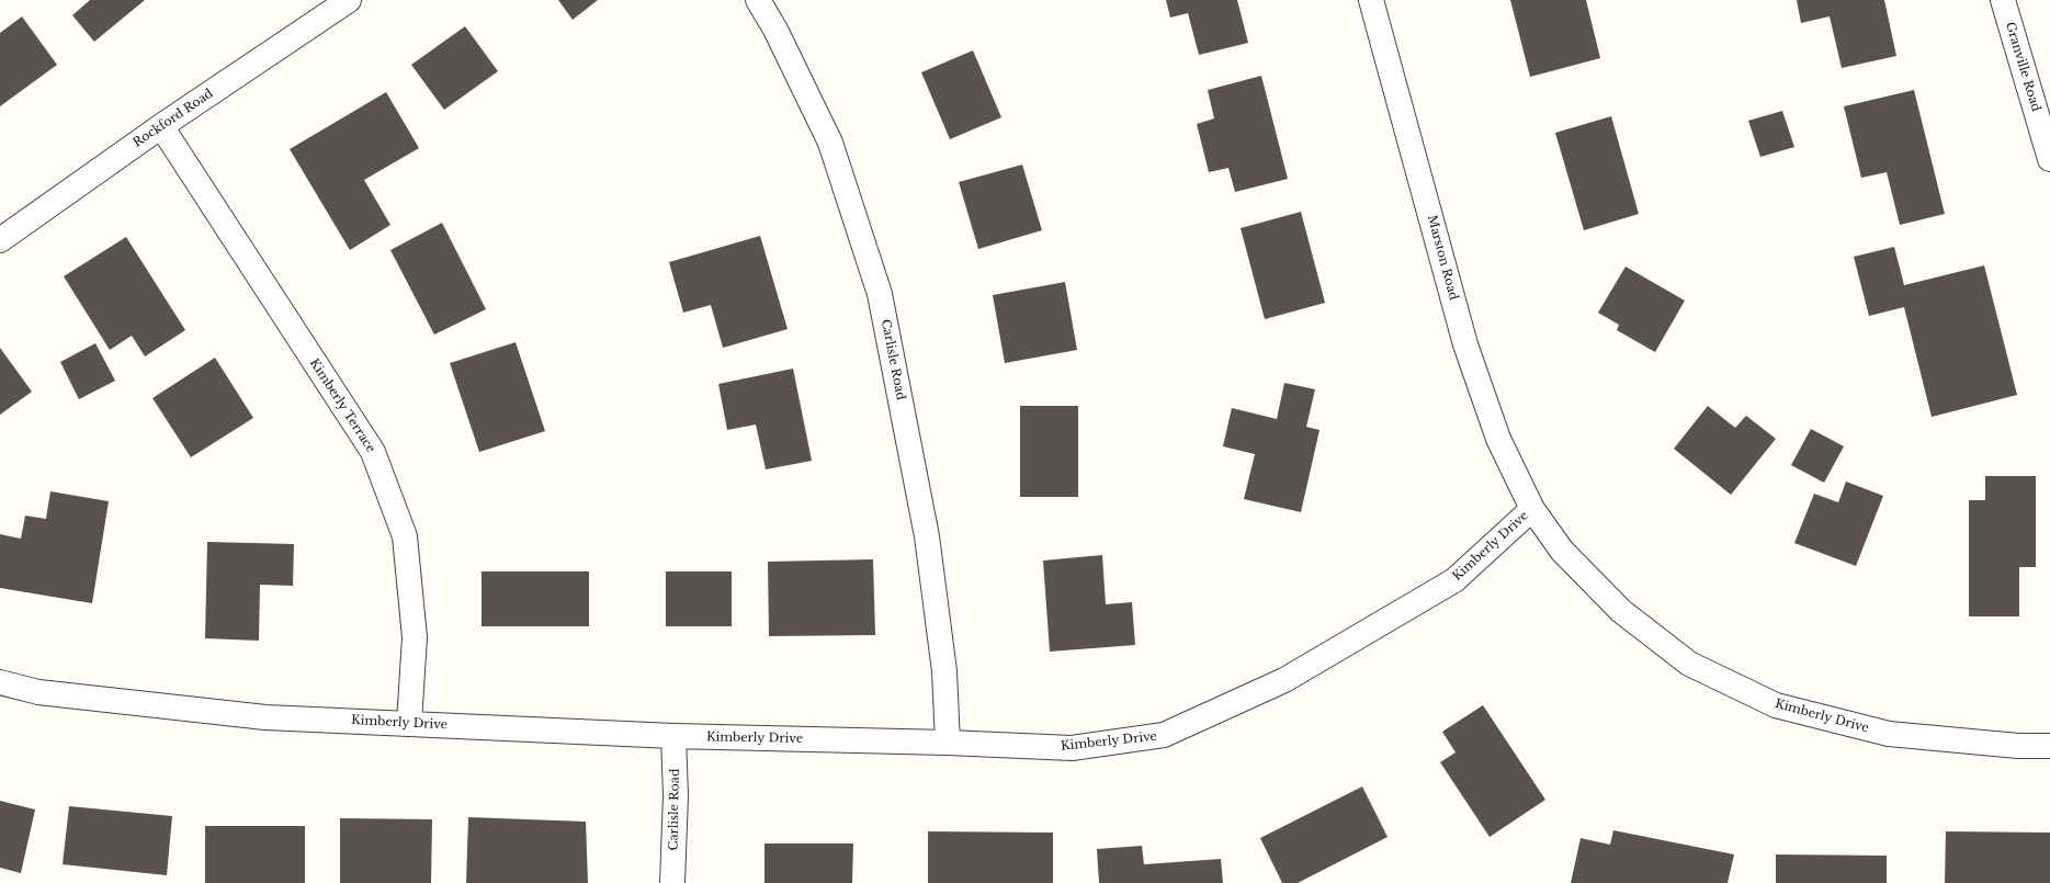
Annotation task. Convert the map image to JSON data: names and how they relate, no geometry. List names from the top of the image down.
{
  "streets": {
    "street": [
      "Granville Road",
      "Rockford Road",
      "Marston Road",
      "Carlisle Road",
      "Kimberly Terrace",
      "Kimberly Drive"
    ]
  },
  "crossings": [
    ["Rockford Road", "Kimberly Terrace"],
    ["Marston Road", "Kimberly Drive"],
    ["Carlisle Road", "Kimberly Drive"],
    ["Kimberly Terrace", "Kimberly Drive"]
  ]
}
